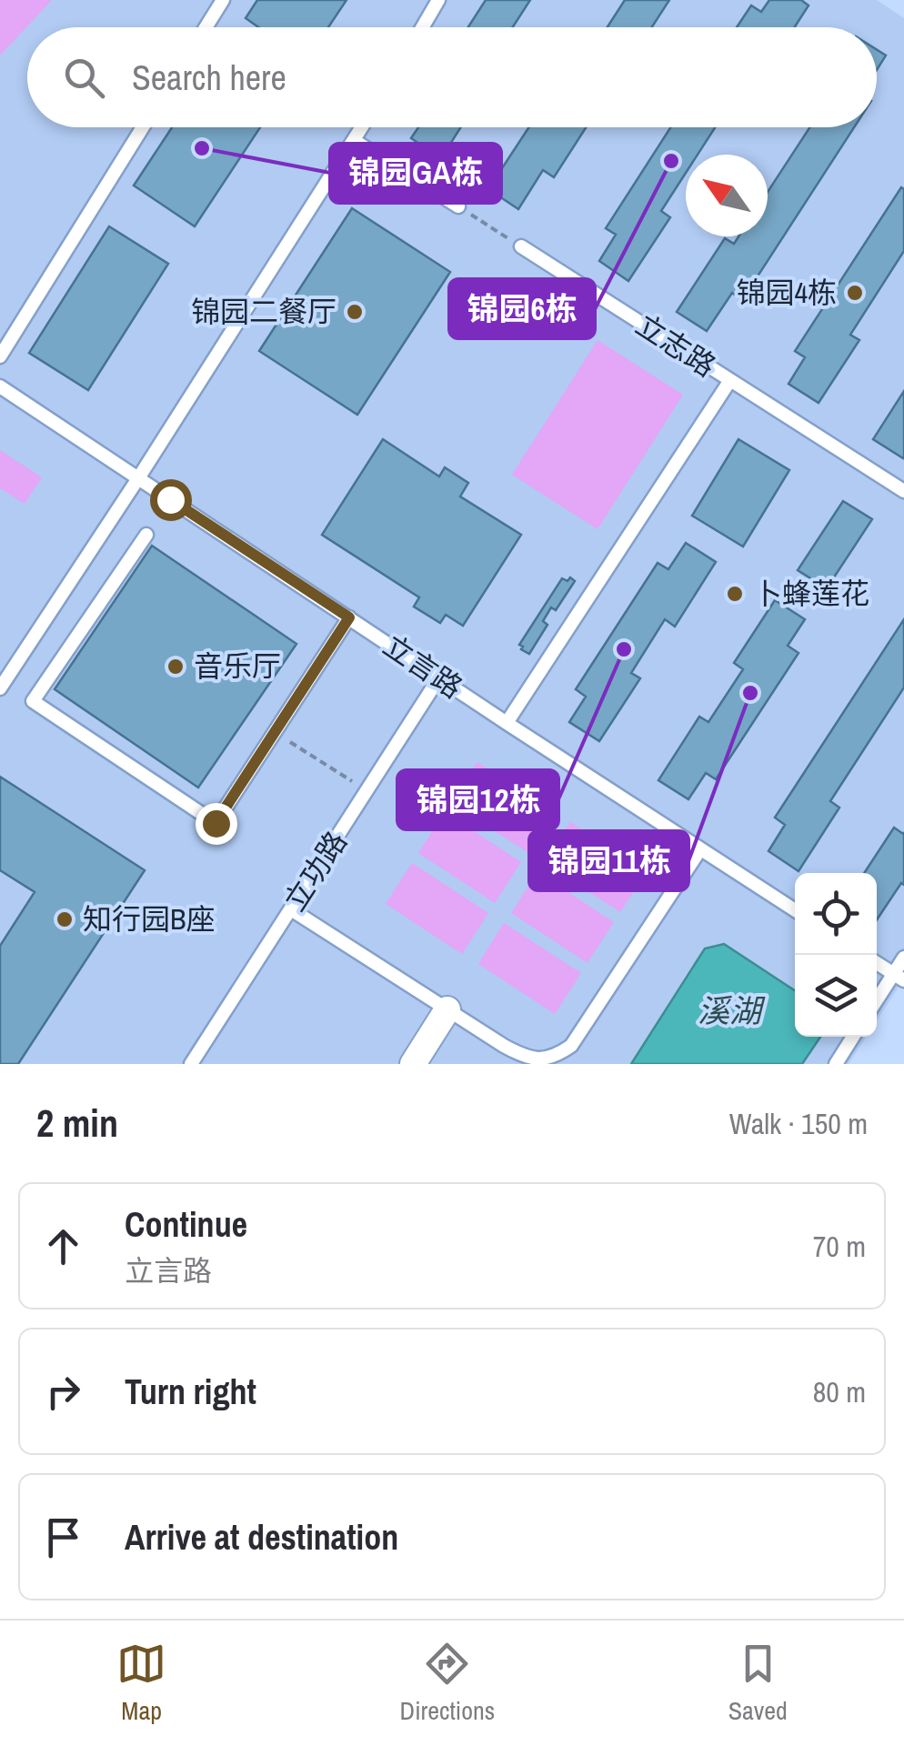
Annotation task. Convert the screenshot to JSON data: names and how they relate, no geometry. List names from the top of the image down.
{
  "streets": {
    "lane": ["立志路", "立言路", "立功路"]
  },
  "crossings": [
    ["立言路", "立功路"]
  ],
  "water": ["溪湖"],
  "places": [
    "锦园GA栋",
    "锦园6栋",
    "锦园4栋",
    "锦园二餐厅",
    "卜蜂莲花",
    "锦园12栋",
    "音乐厅",
    "锦园11栋",
    "知行园B座"
  ],
  "north": "top left",
  "page": {
    "search": "Search here",
    "heading": ["2 min", "Walk · 150 m"],
    "list": [
      ["Continue", "立言路", "70 m"],
      ["Turn right", "80 m"],
      "Arrive at destination"
    ],
    "nav": ["Map", "Directions", "Saved"]
  }
}
